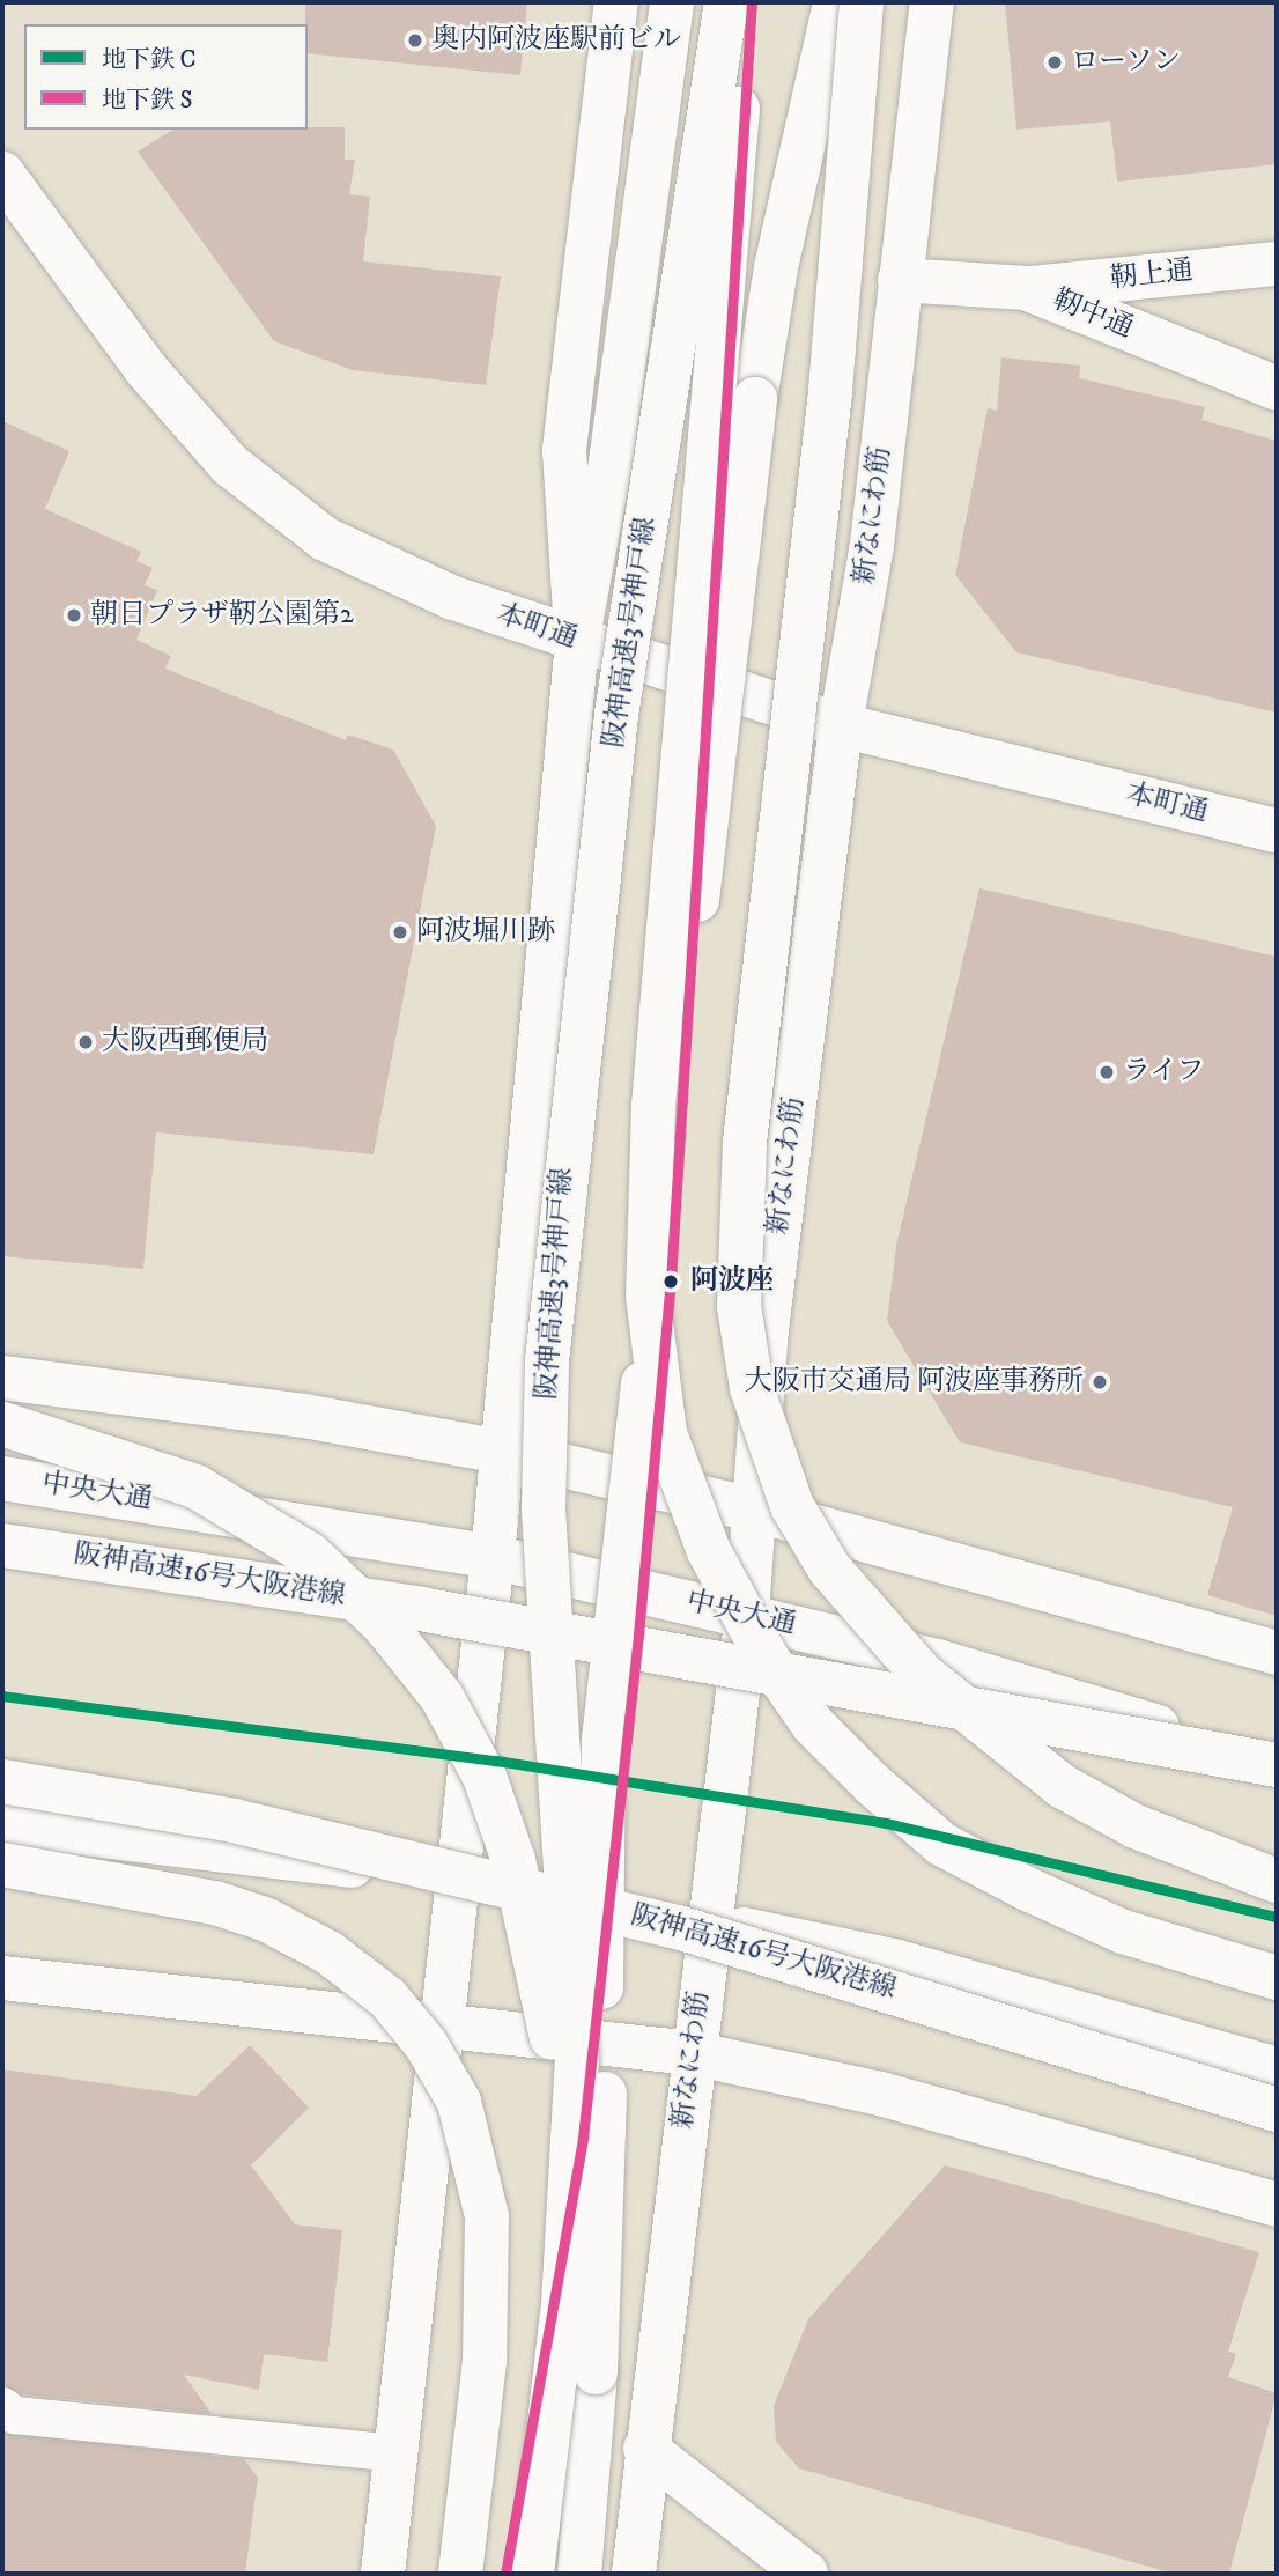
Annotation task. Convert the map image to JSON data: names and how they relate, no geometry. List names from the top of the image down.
{
  "streets": {
    "main road": [
      "靭上通",
      "靭中通",
      "新なにわ筋",
      "本町通",
      "阪神高速3号神戸線",
      "中央大通",
      "阪神高速16号大阪港線"
    ]
  },
  "crossings": [
    ["靭上通", "靭中通"],
    ["靭中通", "新なにわ筋"],
    ["新なにわ筋", "本町通"],
    ["新なにわ筋", "中央大通"],
    ["中央大通", "阪神高速16号大阪港線"]
  ],
  "places": [
    "奥内阿波座駅前ビル",
    "ローソン",
    "朝日プラザ靭公園第2",
    "阿波堀川跡",
    "大阪西郵便局",
    "ライフ",
    "阿波座",
    "大阪市交通局 阿波座事務所"
  ],
  "lines": ["metro line S", "metro line C"],
  "legend": ["地下鉄 C", "地下鉄 S"]
}
